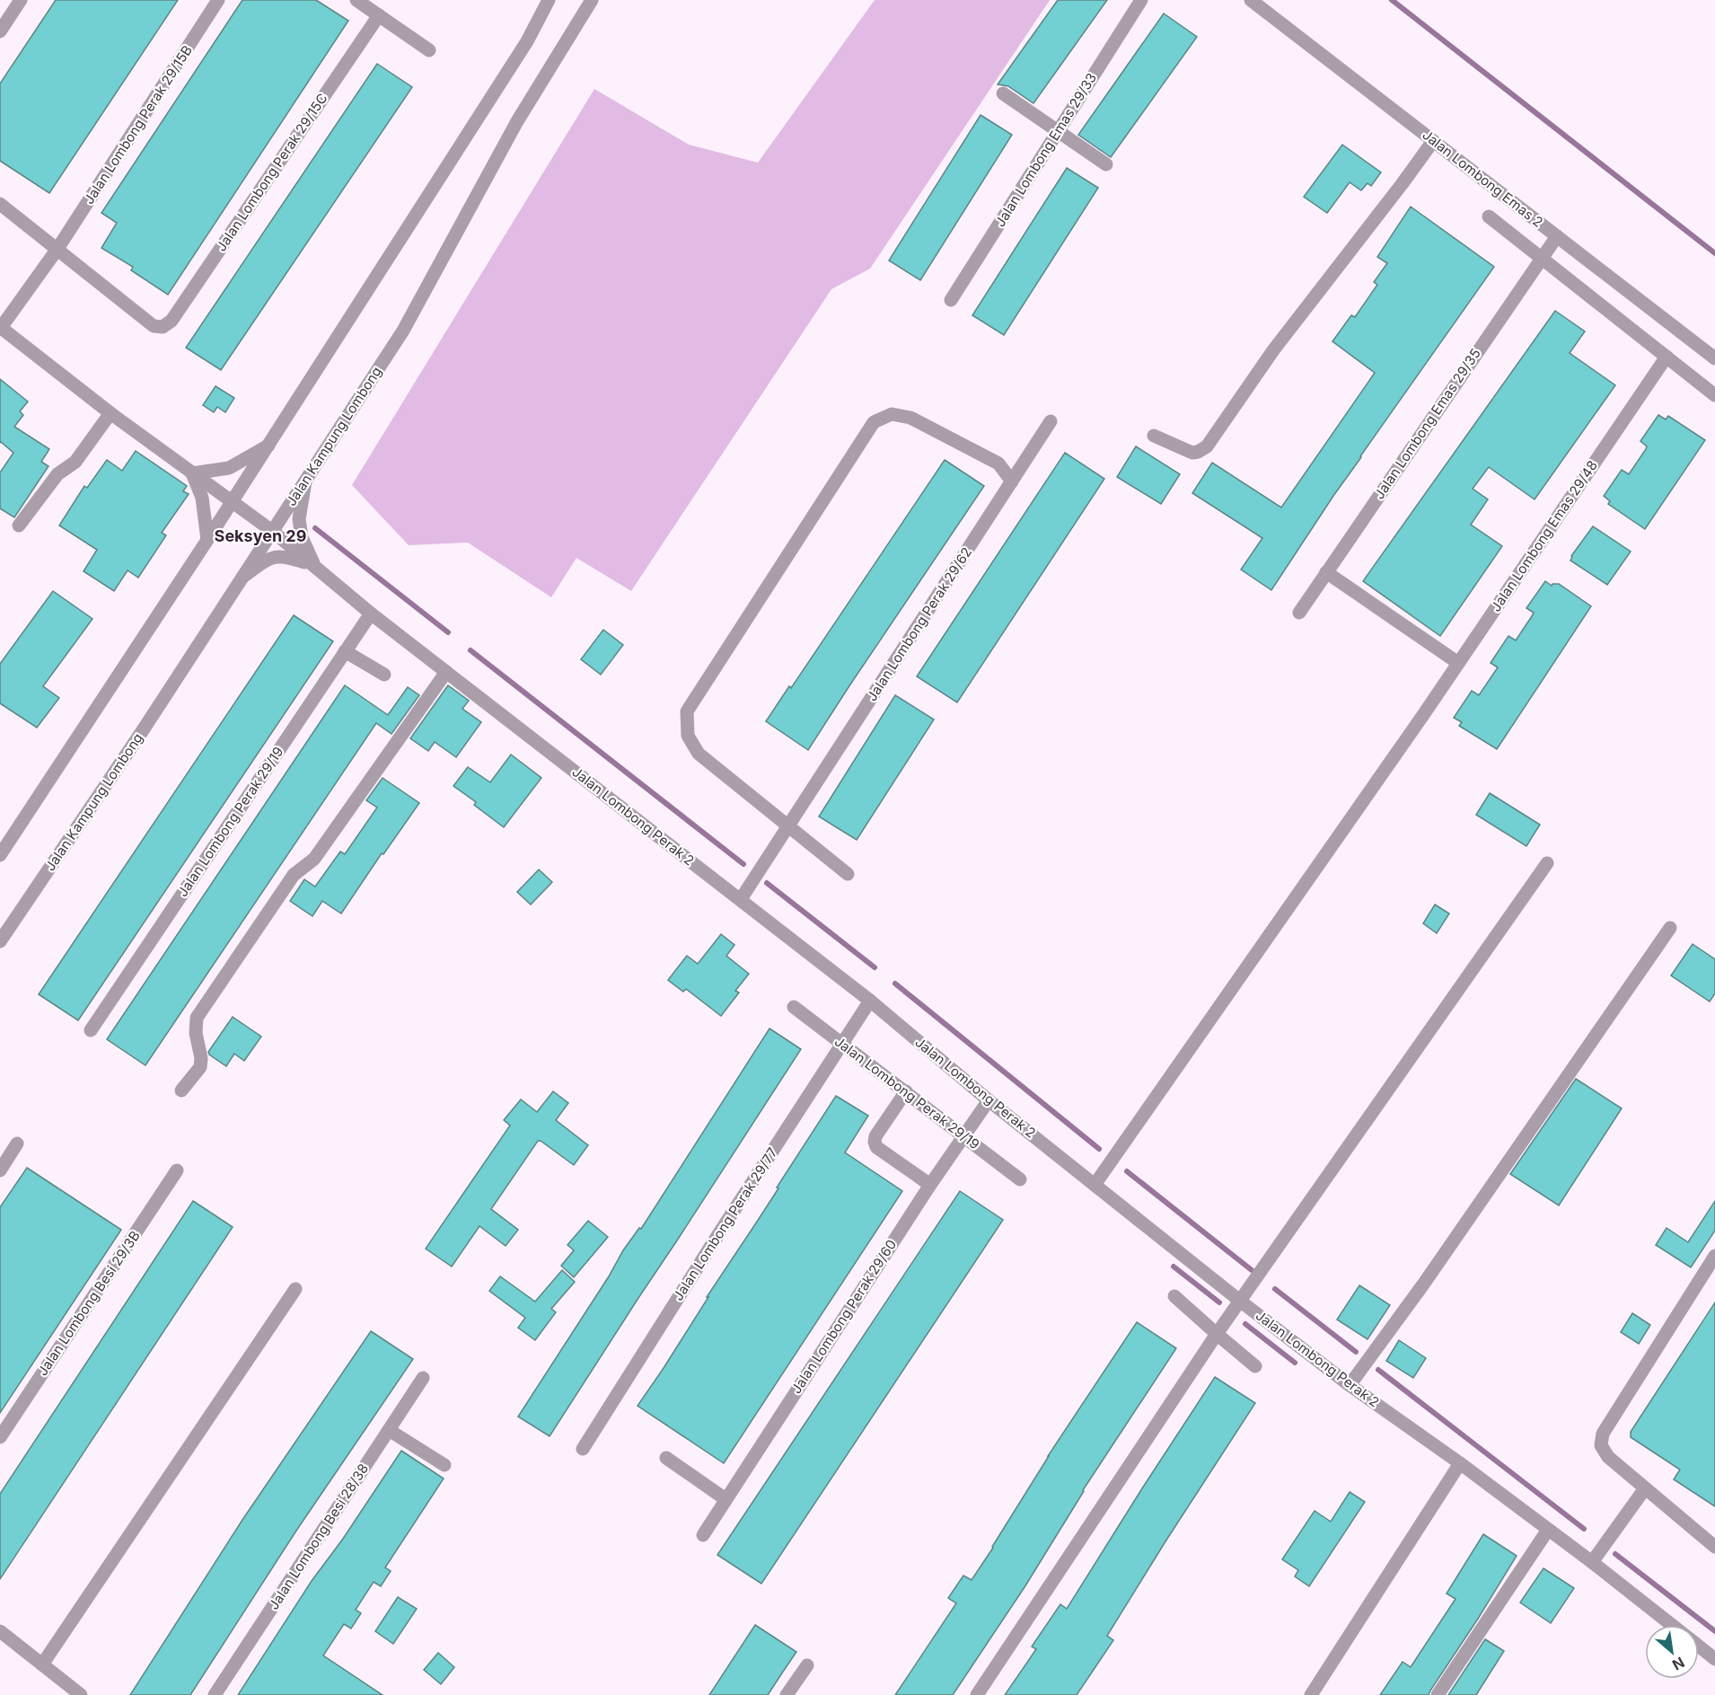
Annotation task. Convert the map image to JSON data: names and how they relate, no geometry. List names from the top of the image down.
{
  "streets": {
    "street": [
      "Jalan Lombong Perak 29/15B",
      "Jalan Lombong Emas 29/33",
      "Jalan Lombong Perak 29/15C",
      "Jalan Lombong Emas 2",
      "Jalan Lombong Emas 29/35",
      "Jalan Kampung Lombong",
      "Jalan Lombong Emas 29/48",
      "Jalan Lombong Perak 29/62",
      "Jalan Lombong Perak 2",
      "Jalan Lombong Perak 29/19",
      "Jalan Lombong Perak 29/77",
      "Jalan Lombong Besi 29/3B",
      "Jalan Lombong Perak 29/60",
      "Jalan Lombong Besi 28/38"
    ]
  },
  "crossings": [
    ["Jalan Lombong Perak 29/15B", "Jalan Lombong Perak 29/15C"],
    ["Jalan Lombong Perak 29/15B", "Jalan Lombong Perak 2"],
    ["Jalan Lombong Emas 2", "Jalan Lombong Emas 29/35"],
    ["Jalan Kampung Lombong", "Jalan Lombong Perak 2"],
    ["Jalan Lombong Emas 29/48", "Jalan Lombong Perak 2"],
    ["Jalan Lombong Perak 29/62", "Jalan Lombong Perak 2"],
    ["Jalan Lombong Perak 2", "Jalan Lombong Perak 29/19"],
    ["Jalan Lombong Perak 2", "Jalan Lombong Perak 29/77"],
    ["Jalan Lombong Perak 2", "Jalan Lombong Perak 29/60"],
    ["Jalan Lombong Perak 29/19", "Jalan Lombong Perak 29/77"],
    ["Jalan Lombong Perak 29/19", "Jalan Lombong Perak 29/60"]
  ],
  "districts": ["Seksyen 29"],
  "north": "bottom right"
}
